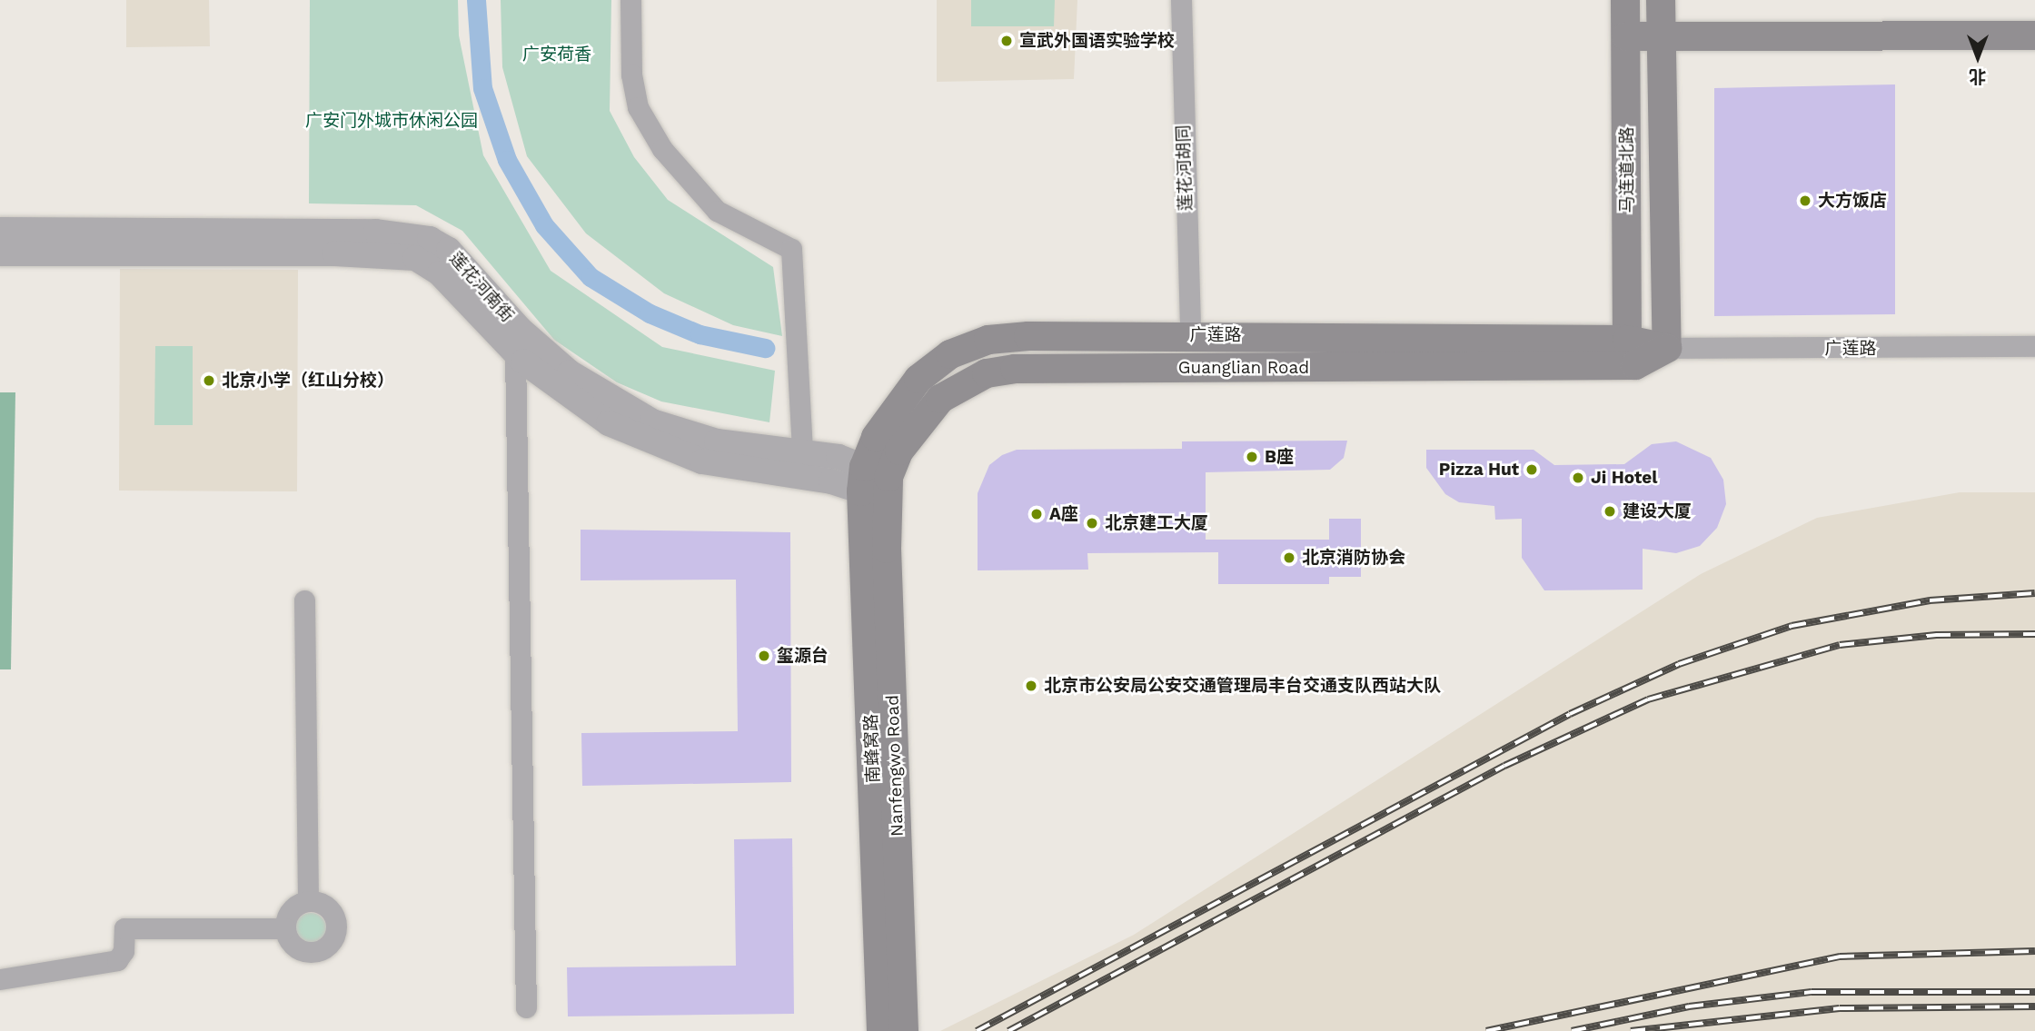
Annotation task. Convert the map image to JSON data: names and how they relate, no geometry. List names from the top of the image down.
{
  "streets": {
    "main road": [
      "马连道北路",
      "广莲路",
      "Guanglian Road",
      "南蜂窝路",
      "Nanfengwo Road"
    ],
    "street": ["莲花河胡同", "莲花河南街"]
  },
  "crossings": [
    ["莲花河胡同", "广莲路"],
    ["马连道北路", "广莲路"],
    ["莲花河南街", "广莲路"],
    ["莲花河南街", "Guanglian Road"],
    ["莲花河南街", "南蜂窝路"],
    ["莲花河南街", "Nanfengwo Road"],
    ["广莲路", "Guanglian Road"],
    ["广莲路", "南蜂窝路"],
    ["广莲路", "Nanfengwo Road"],
    ["Guanglian Road", "南蜂窝路"],
    ["Guanglian Road", "Nanfengwo Road"],
    ["南蜂窝路", "Nanfengwo Road"]
  ],
  "parks": ["广安荷香", "广安门外城市休闲公园"],
  "places": [
    "宣武外国语实验学校",
    "大方饭店",
    "北京小学（红山分校）",
    "B座",
    "Pizza Hut",
    "Ji Hotel",
    "建设大厦",
    "A座",
    "北京建工大厦",
    "北京消防协会",
    "玺源台",
    "北京市公安局公安交通管理局丰台交通支队西站大队"
  ],
  "north": "bottom"
}
